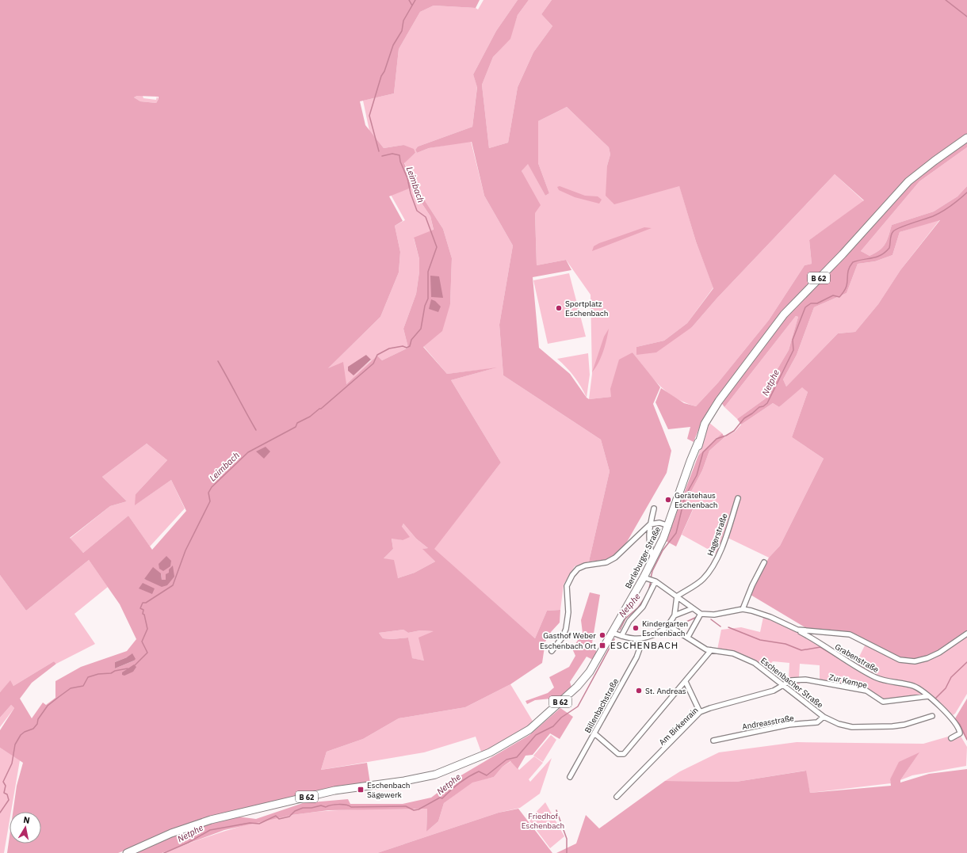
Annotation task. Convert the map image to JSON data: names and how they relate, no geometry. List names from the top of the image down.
{
  "streets": {
    "main road": ["B 62", "Berleburger Straße"],
    "street": [
      "Hagerstraße",
      "Grabenstraße",
      "Zur Kempe",
      "Eschenbacher Straße",
      "Billenbachstraße",
      "Andreasstraße",
      "Am Birkenrain"
    ]
  },
  "crossings": [
    ["Grabenstraße", "Zur Kempe"],
    ["Zur Kempe", "Eschenbacher Straße"],
    ["Zur Kempe", "Am Birkenrain"],
    ["Eschenbacher Straße", "Andreasstraße"],
    ["Eschenbacher Straße", "Am Birkenrain"]
  ],
  "districts": ["ESCHENBACH"],
  "water": ["Leimbach", "Netphe"],
  "parks": ["Friedhof Eschenbach"],
  "places": {
    "other": [
      "Sportplatz Eschenbach",
      "Gerätehaus Eschenbach",
      "Kindergarten Eschenbach",
      "Gasthof Weber",
      "St. Andreas"
    ],
    "transit": ["Eschenbach Ort", "Eschenbach Sägewerk"]
  },
  "north": "top"
}
